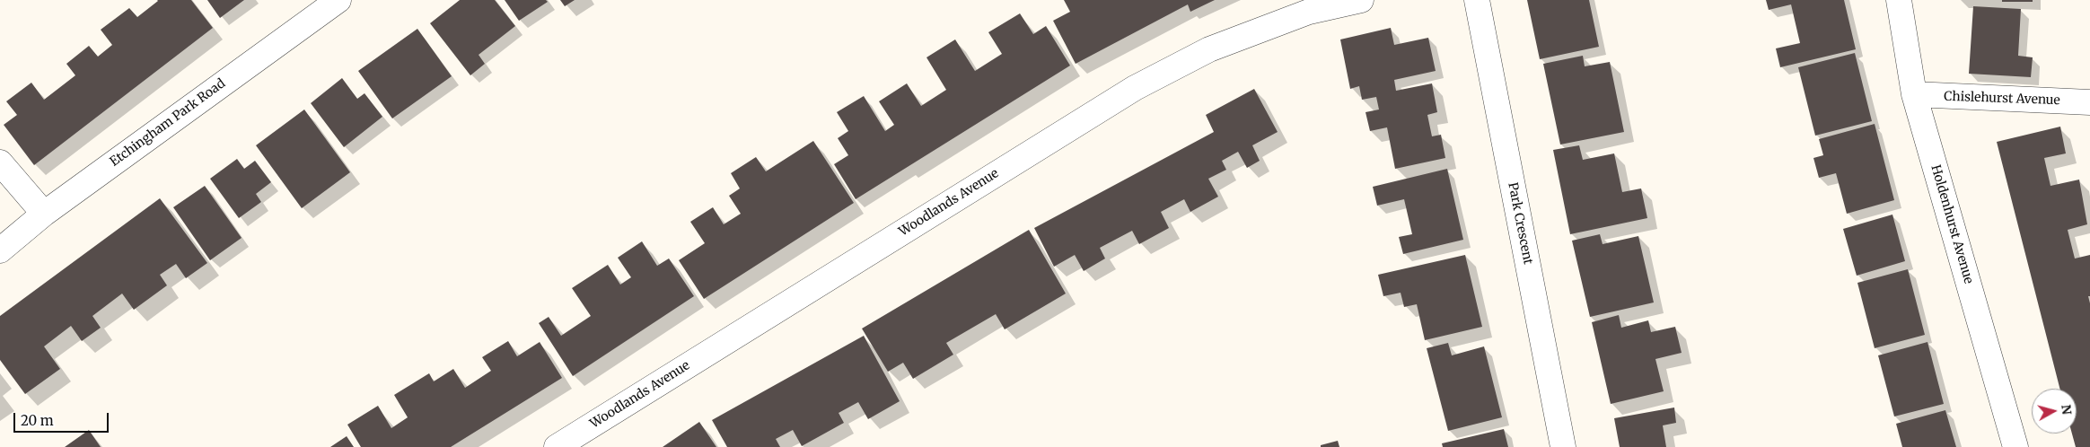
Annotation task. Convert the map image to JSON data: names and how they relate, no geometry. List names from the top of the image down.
{
  "streets": {
    "street": [
      "Chislehurst Avenue",
      "Etchingham Park Road",
      "Woodlands Avenue",
      "Park Crescent",
      "Holdenhurst Avenue"
    ]
  },
  "crossings": [
    ["Chislehurst Avenue", "Holdenhurst Avenue"]
  ],
  "scale_bar": "20 m",
  "north": "right"
}
